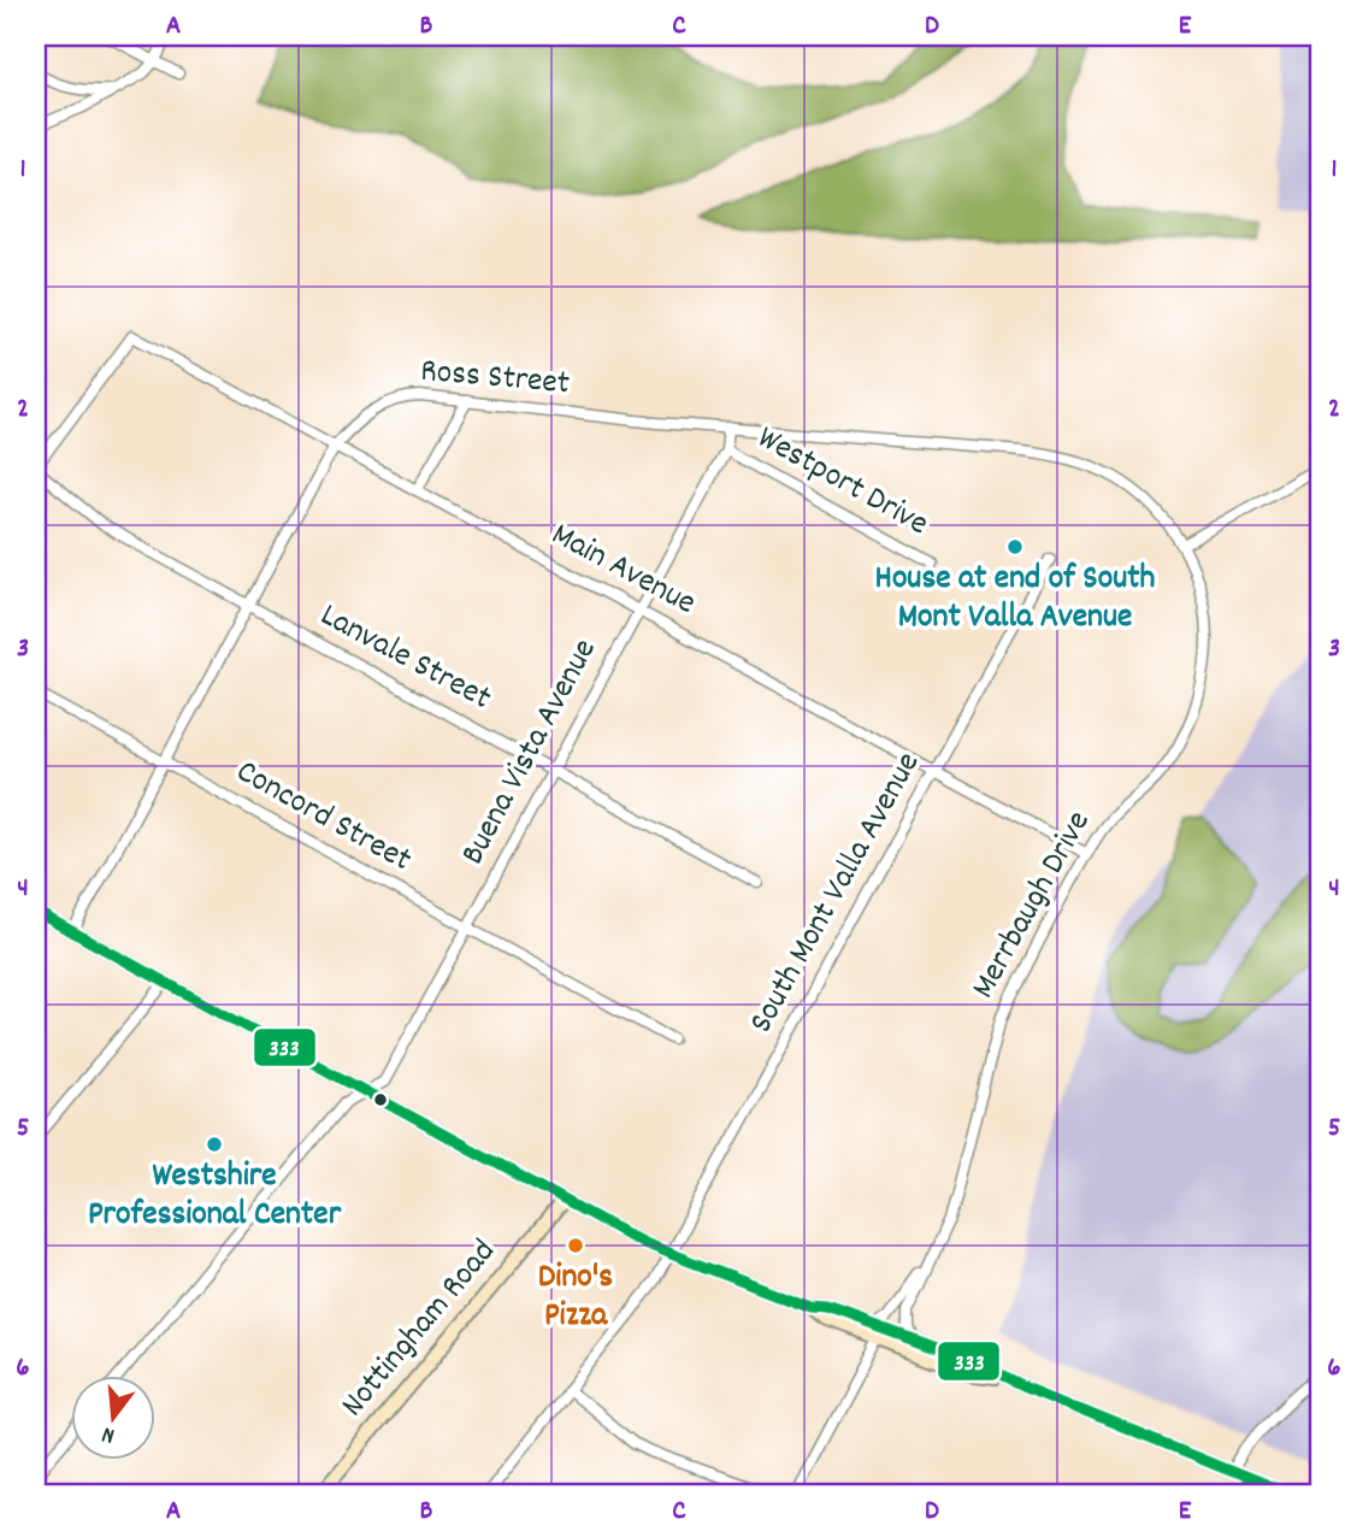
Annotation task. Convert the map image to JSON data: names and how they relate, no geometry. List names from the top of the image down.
{
  "streets": {
    "street": [
      "Ross Street",
      "Westport Drive",
      "Main Avenue",
      "Lanvale Street",
      "Buena Vista Avenue",
      "Concord Street",
      "South Mont Valla Avenue",
      "Merrbaugh Drive",
      "Nottingham Road"
    ]
  },
  "crossings": [
    ["Ross Street", "Main Avenue"],
    ["Ross Street", "Lanvale Street"],
    ["Ross Street", "Buena Vista Avenue"],
    ["Ross Street", "Concord Street"],
    ["Ross Street", "Merrbaugh Drive"],
    ["Westport Drive", "Buena Vista Avenue"],
    ["Main Avenue", "Lanvale Street"],
    ["Main Avenue", "Buena Vista Avenue"],
    ["Main Avenue", "South Mont Valla Avenue"],
    ["Main Avenue", "Merrbaugh Drive"],
    ["Lanvale Street", "Buena Vista Avenue"],
    ["Buena Vista Avenue", "Concord Street"]
  ],
  "places": ["House at end of South Mont Valla Avenue", "Westshire Professional Center", "Dino's Pizza"],
  "lines": ["transit line 333"],
  "north": "bottom",
  "grid": {
    "columns": [
      "A",
      "B",
      "C",
      "D",
      "E"
    ],
    "rows": [
      "1",
      "2",
      "3",
      "4",
      "5",
      "6"
    ]
  }
}
